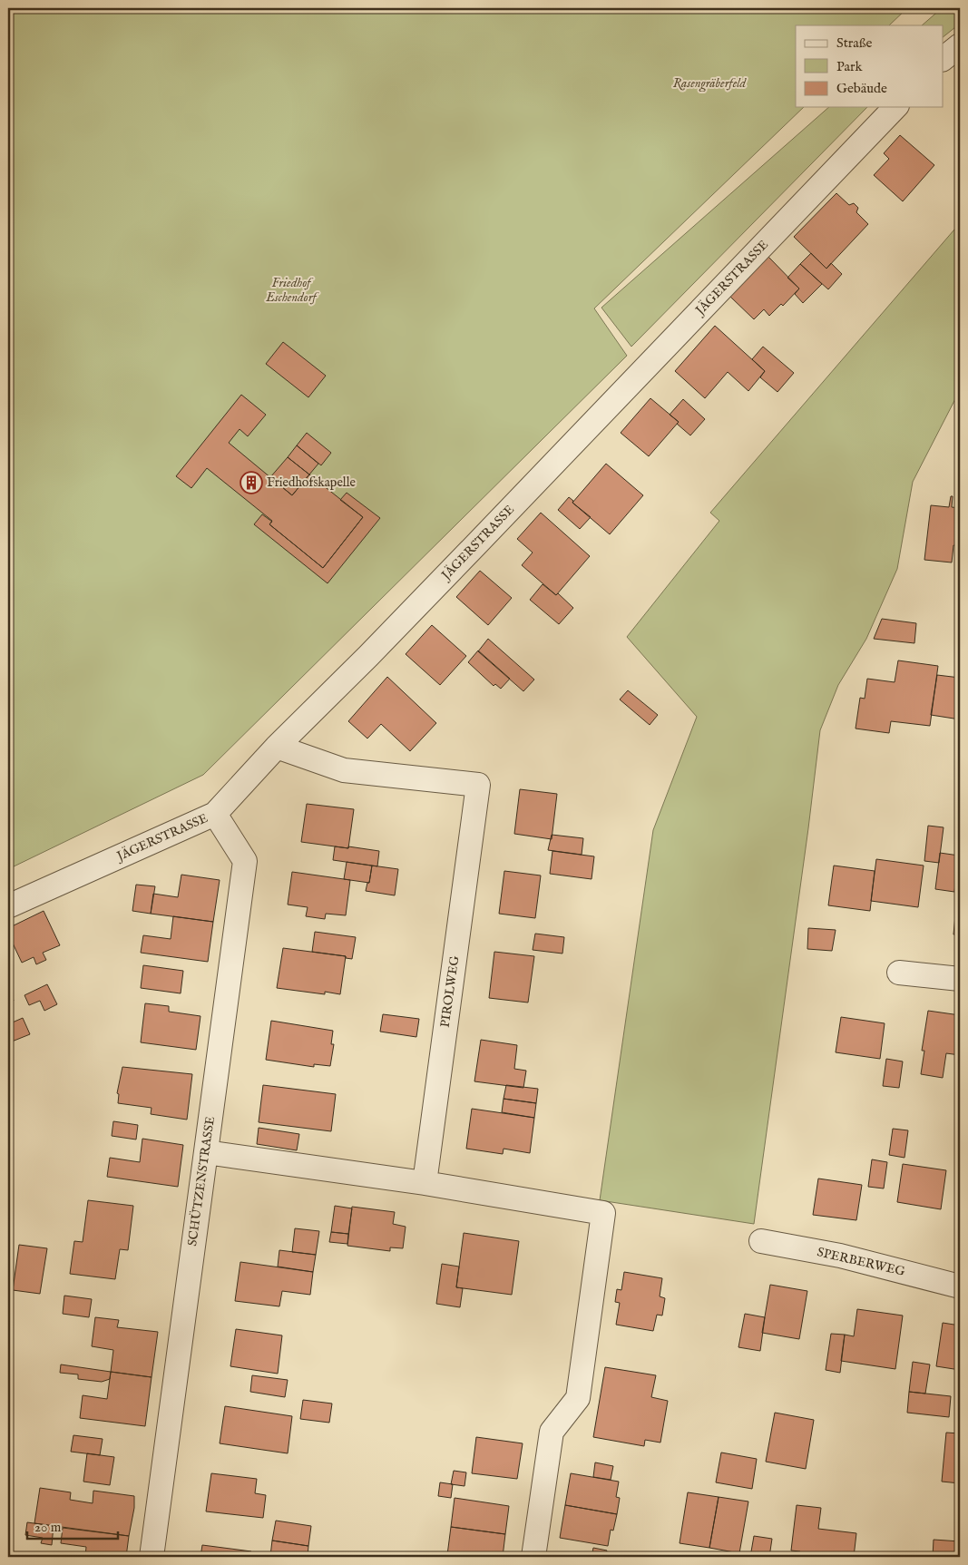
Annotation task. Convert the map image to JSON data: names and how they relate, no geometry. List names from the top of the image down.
{
  "streets": {
    "street": [
      "JÄGERSTRASSE",
      "PIROLWEG",
      "SCHÜTZENSTRASSE",
      "SPERBERWEG"
    ]
  },
  "crossings": [
    ["JÄGERSTRASSE", "PIROLWEG"],
    ["JÄGERSTRASSE", "SCHÜTZENSTRASSE"]
  ],
  "parks": ["Rasengräberfeld", "Friedhof Eschendorf"],
  "places": {
    "building": ["Friedhofskapelle"]
  },
  "legend": ["Straße", "Park", "Gebäude"],
  "scale_bar": "20 m"
}
